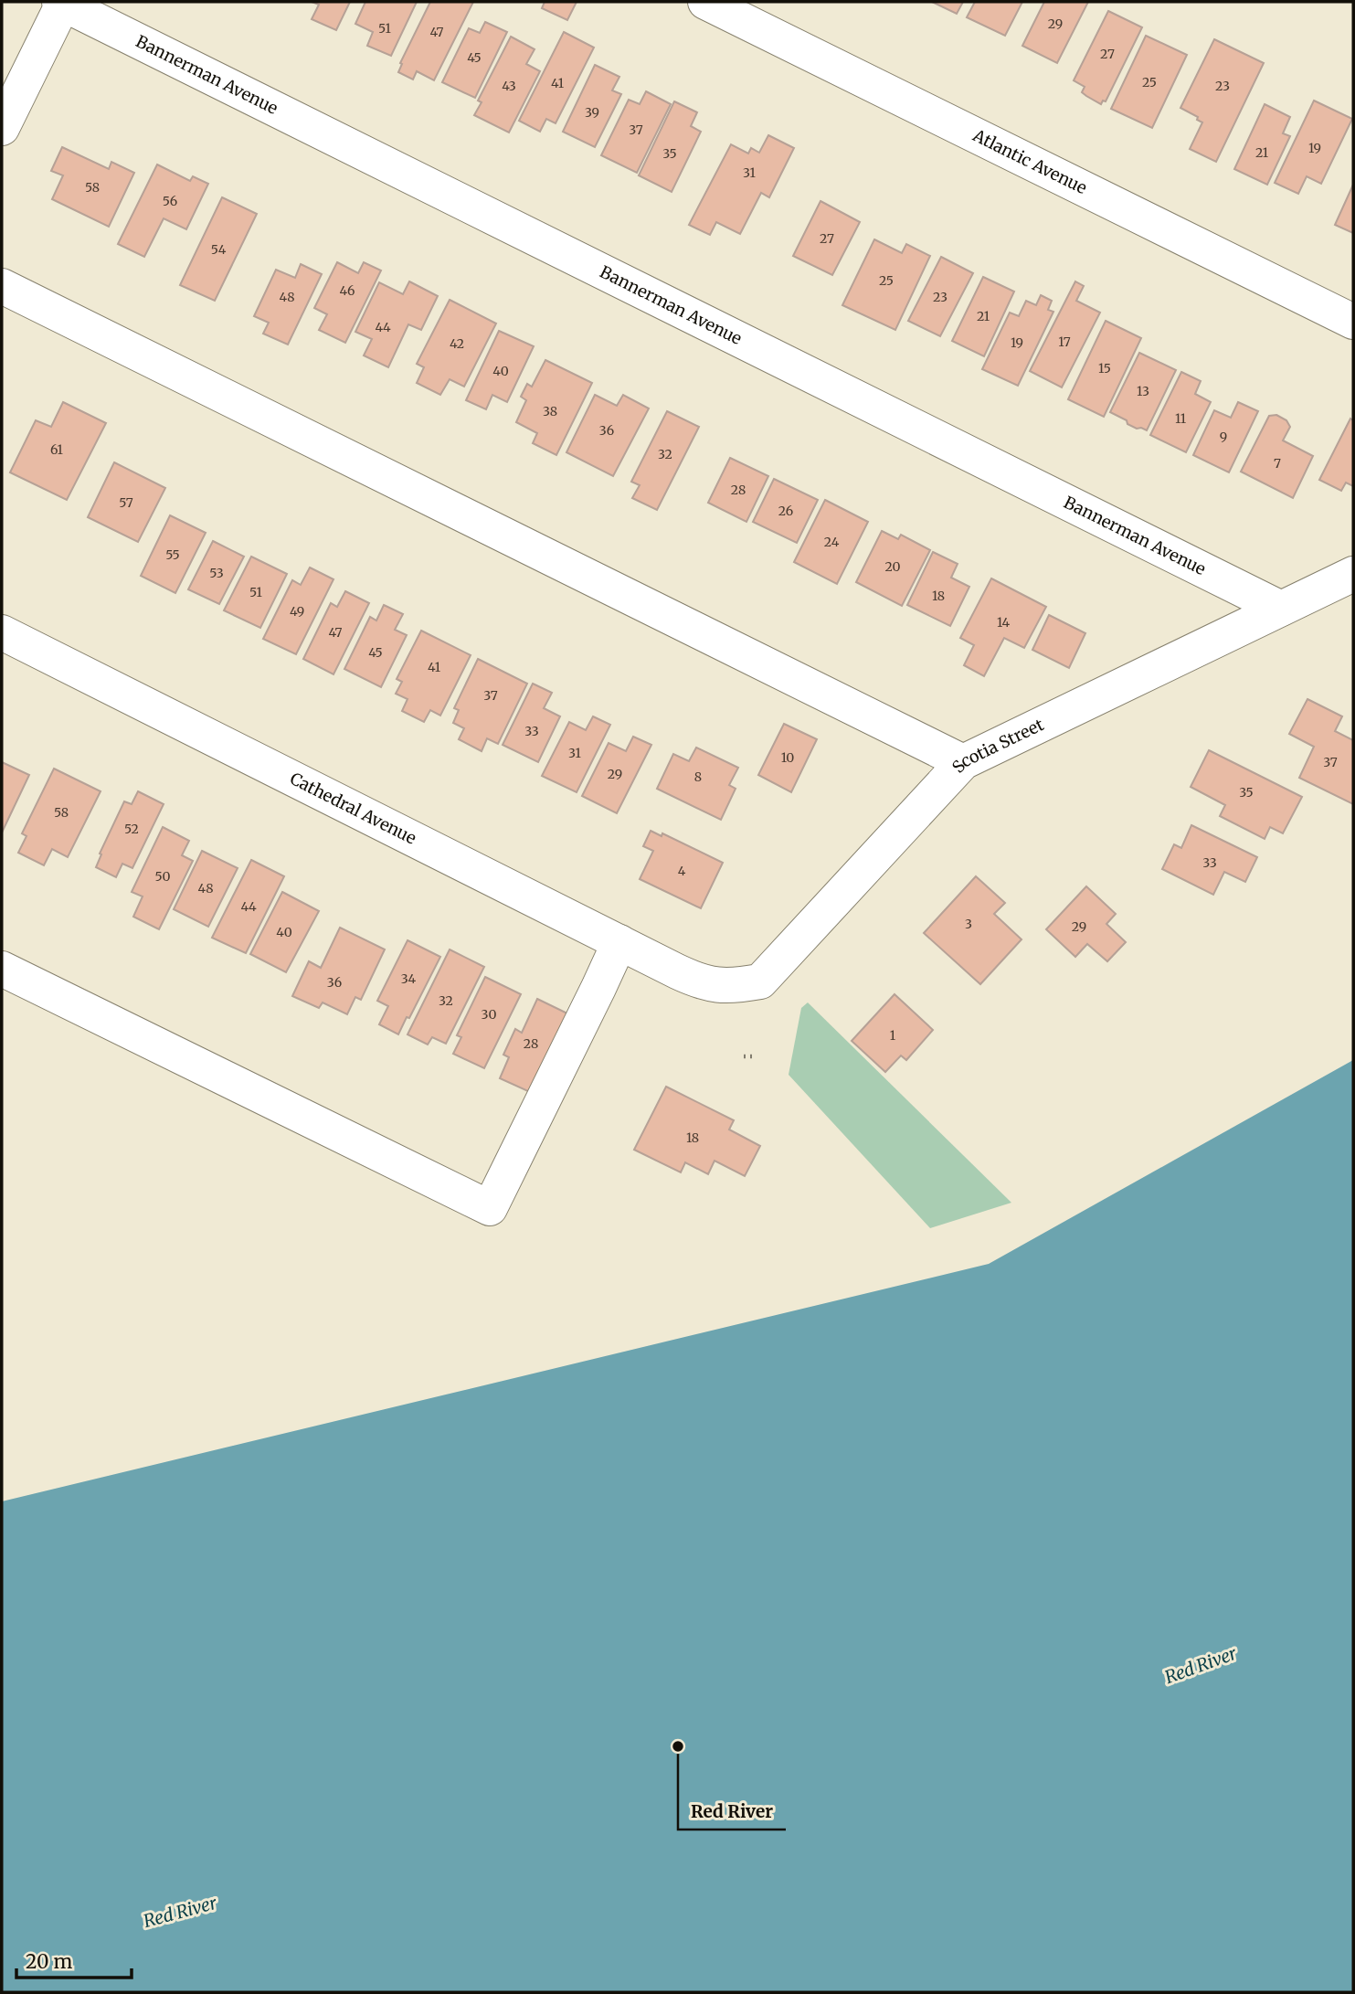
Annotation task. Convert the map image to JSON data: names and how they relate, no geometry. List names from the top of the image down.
{
  "streets": {
    "street": [
      "Bannerman Avenue",
      "Atlantic Avenue",
      "Scotia Street",
      "Cathedral Avenue"
    ]
  },
  "crossings": [
    ["Bannerman Avenue", "Scotia Street"],
    ["Scotia Street", "Cathedral Avenue"]
  ],
  "water": ["Red River"],
  "places": ["Red River"],
  "house_numbers": [
    "29",
    "51",
    "47",
    "27",
    "45",
    "25",
    "41",
    "43",
    "23",
    "39",
    "37",
    "19",
    "21",
    "35",
    "31",
    "58",
    "56",
    "27",
    "54",
    "25",
    "46",
    "48",
    "23",
    "21",
    "44",
    "17",
    "19",
    "42",
    "15",
    "40",
    "13",
    "38",
    "11",
    "36",
    "9",
    "61",
    "32",
    "7",
    "28",
    "57",
    "26",
    "24",
    "55",
    "20",
    "53",
    "51",
    "18",
    "49",
    "14",
    "47",
    "45",
    "41",
    "37",
    "33",
    "31",
    "10",
    "37",
    "29",
    "8",
    "35",
    "58",
    "52",
    "33",
    "4",
    "50",
    "48",
    "44",
    "3",
    "29",
    "40",
    "34",
    "36",
    "32",
    "30",
    "1",
    "28",
    "18"
  ],
  "scale_bar": "20 m"
}
